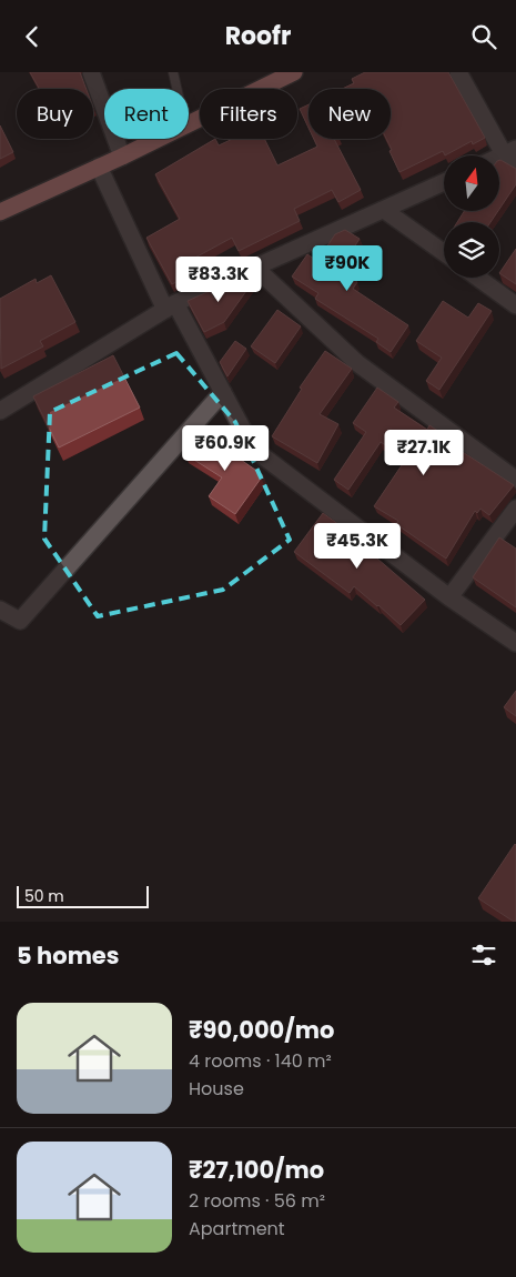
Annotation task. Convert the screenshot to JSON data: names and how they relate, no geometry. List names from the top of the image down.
{
  "scale_bar": "50 m",
  "north": "top",
  "page": {
    "header": "Roofr",
    "chip": [
      "Buy",
      "Rent",
      "Filters",
      "New"
    ],
    "price": [
      "₹90K",
      "₹83.3K",
      "₹60.9K",
      "₹27.1K",
      "₹45.3K"
    ],
    "scale": "50 m",
    "heading": "5 homes",
    "list": [
      {
        "name": "₹90,000/mo",
        "note": "4 rooms · 140 m² · House"
      },
      {
        "name": "₹27,100/mo",
        "note": "2 rooms · 56 m² · Apartment"
      }
    ]
  }
}
